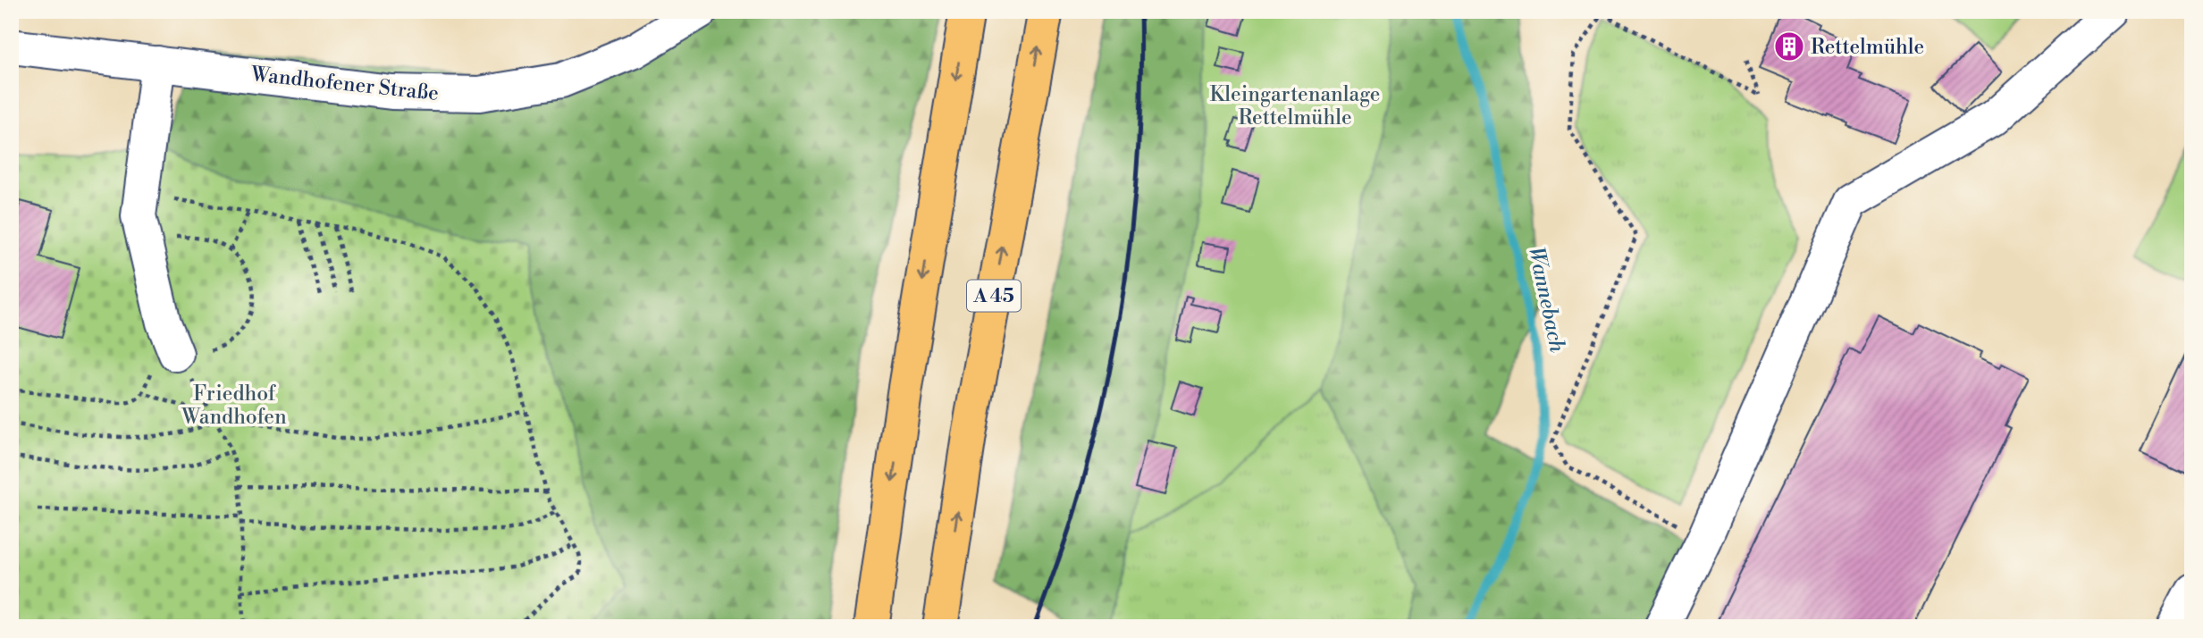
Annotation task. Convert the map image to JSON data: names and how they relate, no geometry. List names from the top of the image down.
{
  "streets": {
    "highway": ["A 45"],
    "street": ["Wandhofener Straße"]
  },
  "water": ["Wannebach"],
  "parks": ["Kleingartenanlage Rettelmühle", "Friedhof Wandhofen"],
  "places": {
    "building": ["Rettelmühle"]
  }
}
